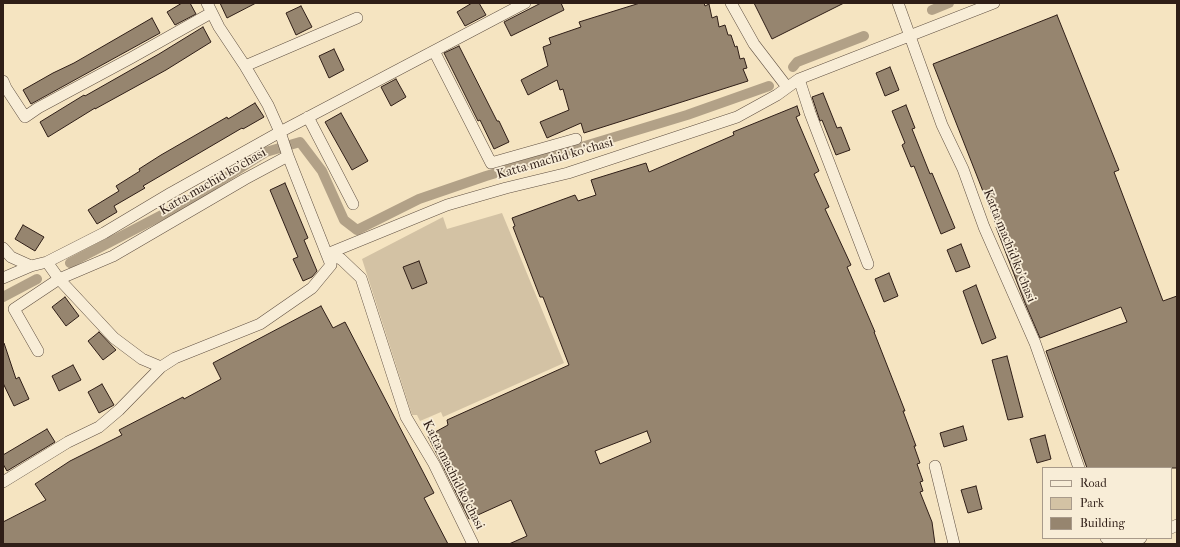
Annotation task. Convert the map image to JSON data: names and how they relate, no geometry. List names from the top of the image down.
{
  "streets": {
    "street": ["Katta machid ko'chasi"]
  },
  "legend": ["Road", "Park", "Building"]
}
